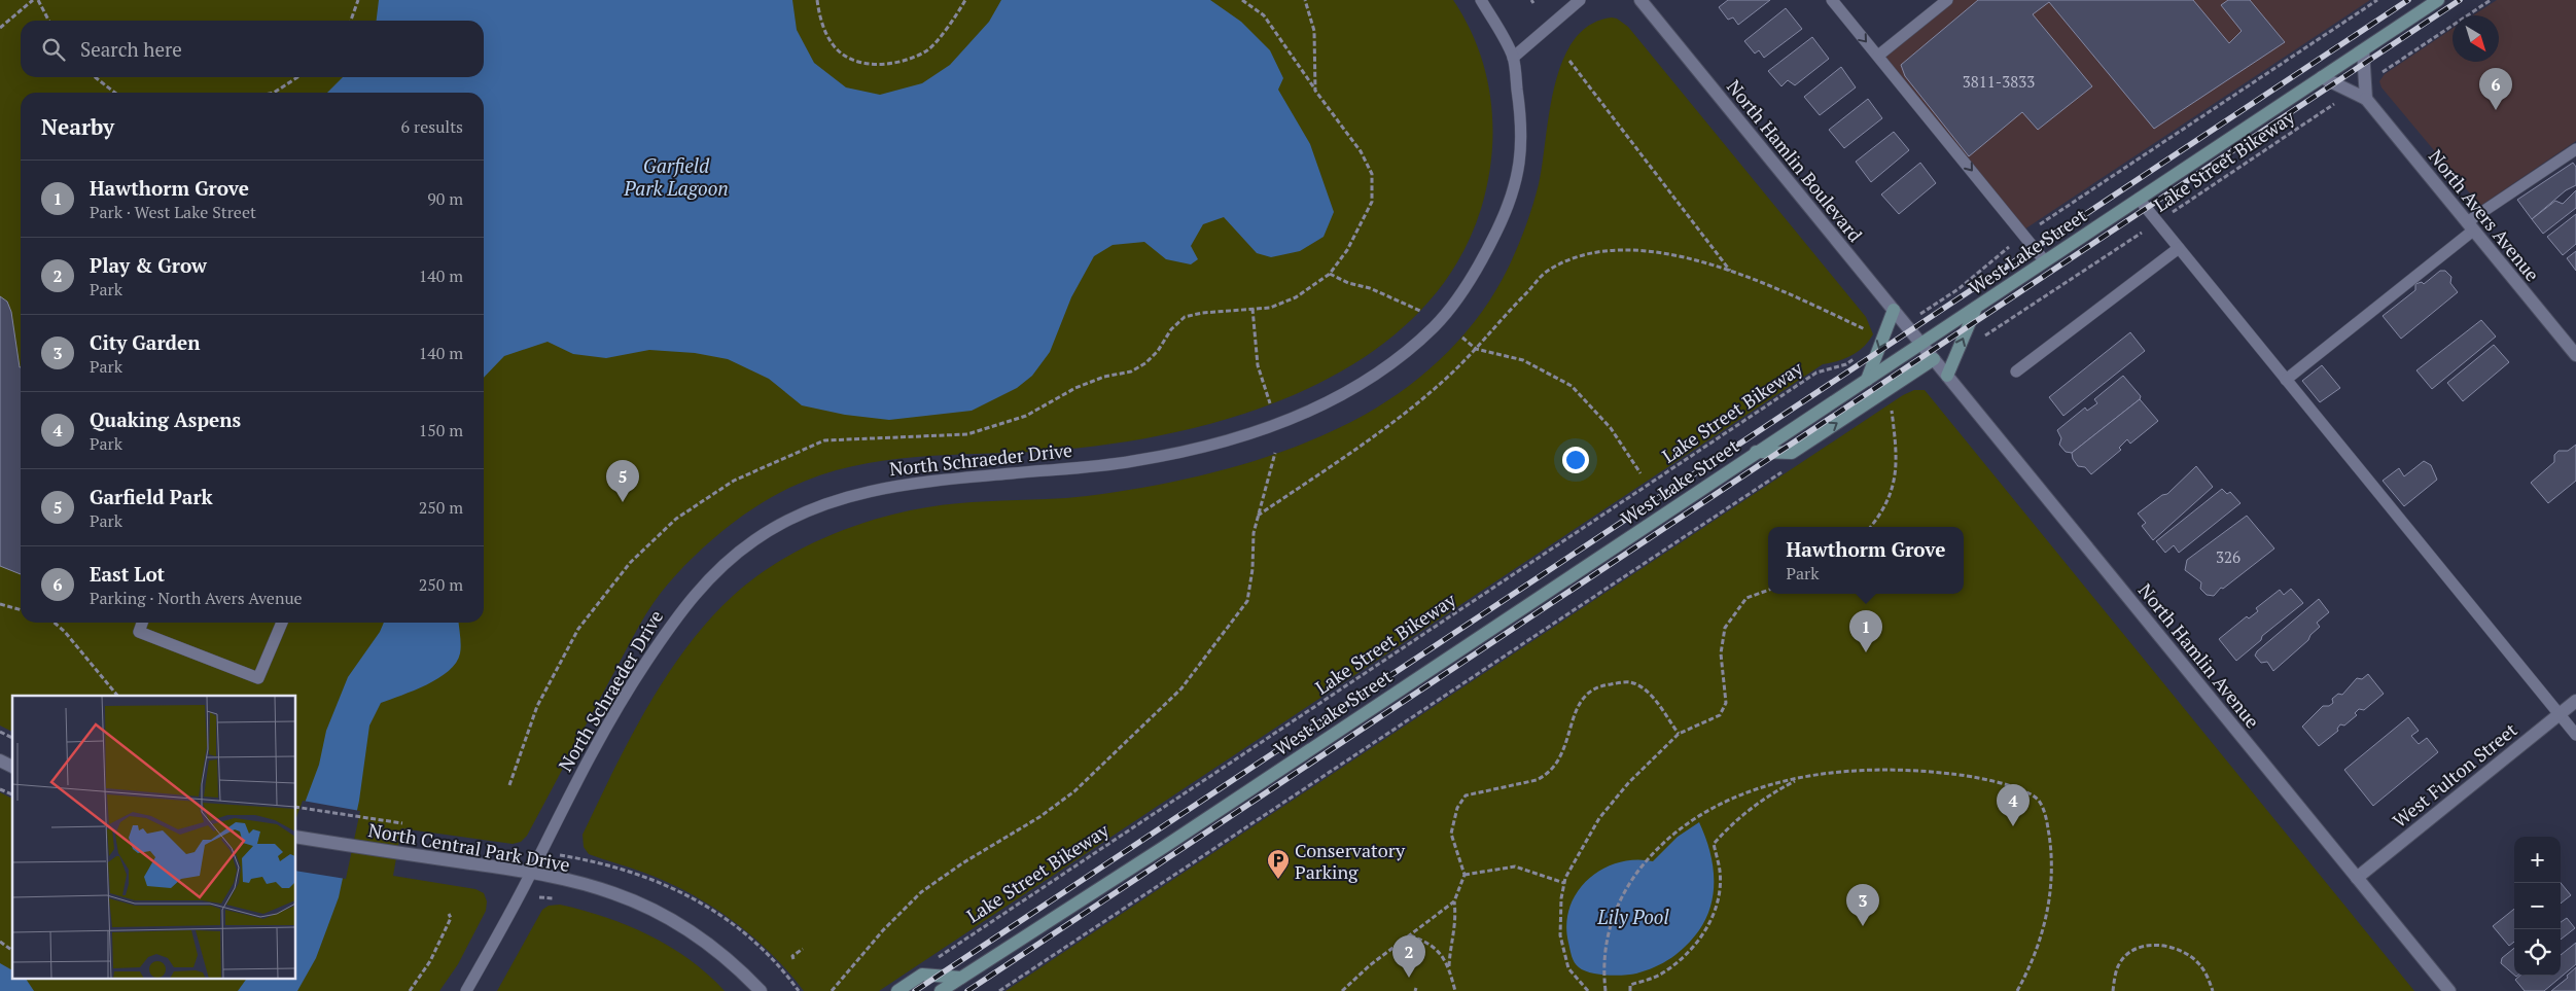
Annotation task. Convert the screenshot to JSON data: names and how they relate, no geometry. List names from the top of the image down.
{
  "streets": {
    "main road": ["West Lake Street"],
    "street": [
      "North Hamlin Boulevard",
      "North Avers Avenue",
      "North Hamlin Avenue",
      "West Fulton Street",
      "North Central Park Drive"
    ],
    "lane": ["North Schraeder Drive"],
    "path": ["Lake Street Bikeway"]
  },
  "crossings": [
    ["North Hamlin Boulevard", "West Lake Street"],
    ["North Hamlin Boulevard", "North Hamlin Avenue"],
    ["Lake Street Bikeway", "North Avers Avenue"],
    ["North Avers Avenue", "West Lake Street"],
    ["West Lake Street", "North Hamlin Avenue"],
    ["North Schraeder Drive", "North Central Park Drive"],
    ["North Hamlin Avenue", "West Fulton Street"]
  ],
  "water": ["Garfield Park Lagoon", "Lily Pool"],
  "places": {
    "parking": ["Conservatory Parking"]
  },
  "house_numbers": ["3811-3833", "326"],
  "north": "bottom right",
  "page": {
    "search": "Search here",
    "pins": [
      "6",
      "5",
      "1",
      "4",
      "3",
      "2"
    ],
    "heading": ["Nearby", "6 results"],
    "list": [
      {
        "mark": "1",
        "name": "Hawthorm Grove",
        "note": "Park · West Lake Street",
        "value": "90 m"
      },
      {
        "mark": "2",
        "name": "Play & Grow",
        "note": "Park",
        "value": "140 m"
      },
      {
        "mark": "3",
        "name": "City Garden",
        "note": "Park",
        "value": "140 m"
      },
      {
        "mark": "4",
        "name": "Quaking Aspens",
        "note": "Park",
        "value": "150 m"
      },
      {
        "mark": "5",
        "name": "Garfield Park",
        "note": "Park",
        "value": "250 m"
      },
      {
        "mark": "6",
        "name": "East Lot",
        "note": "Parking · North Avers Avenue",
        "value": "250 m"
      }
    ],
    "popup": ["Hawthorm Grove", "Park"],
    "map_buttons": ["+", "−"]
  }
}
